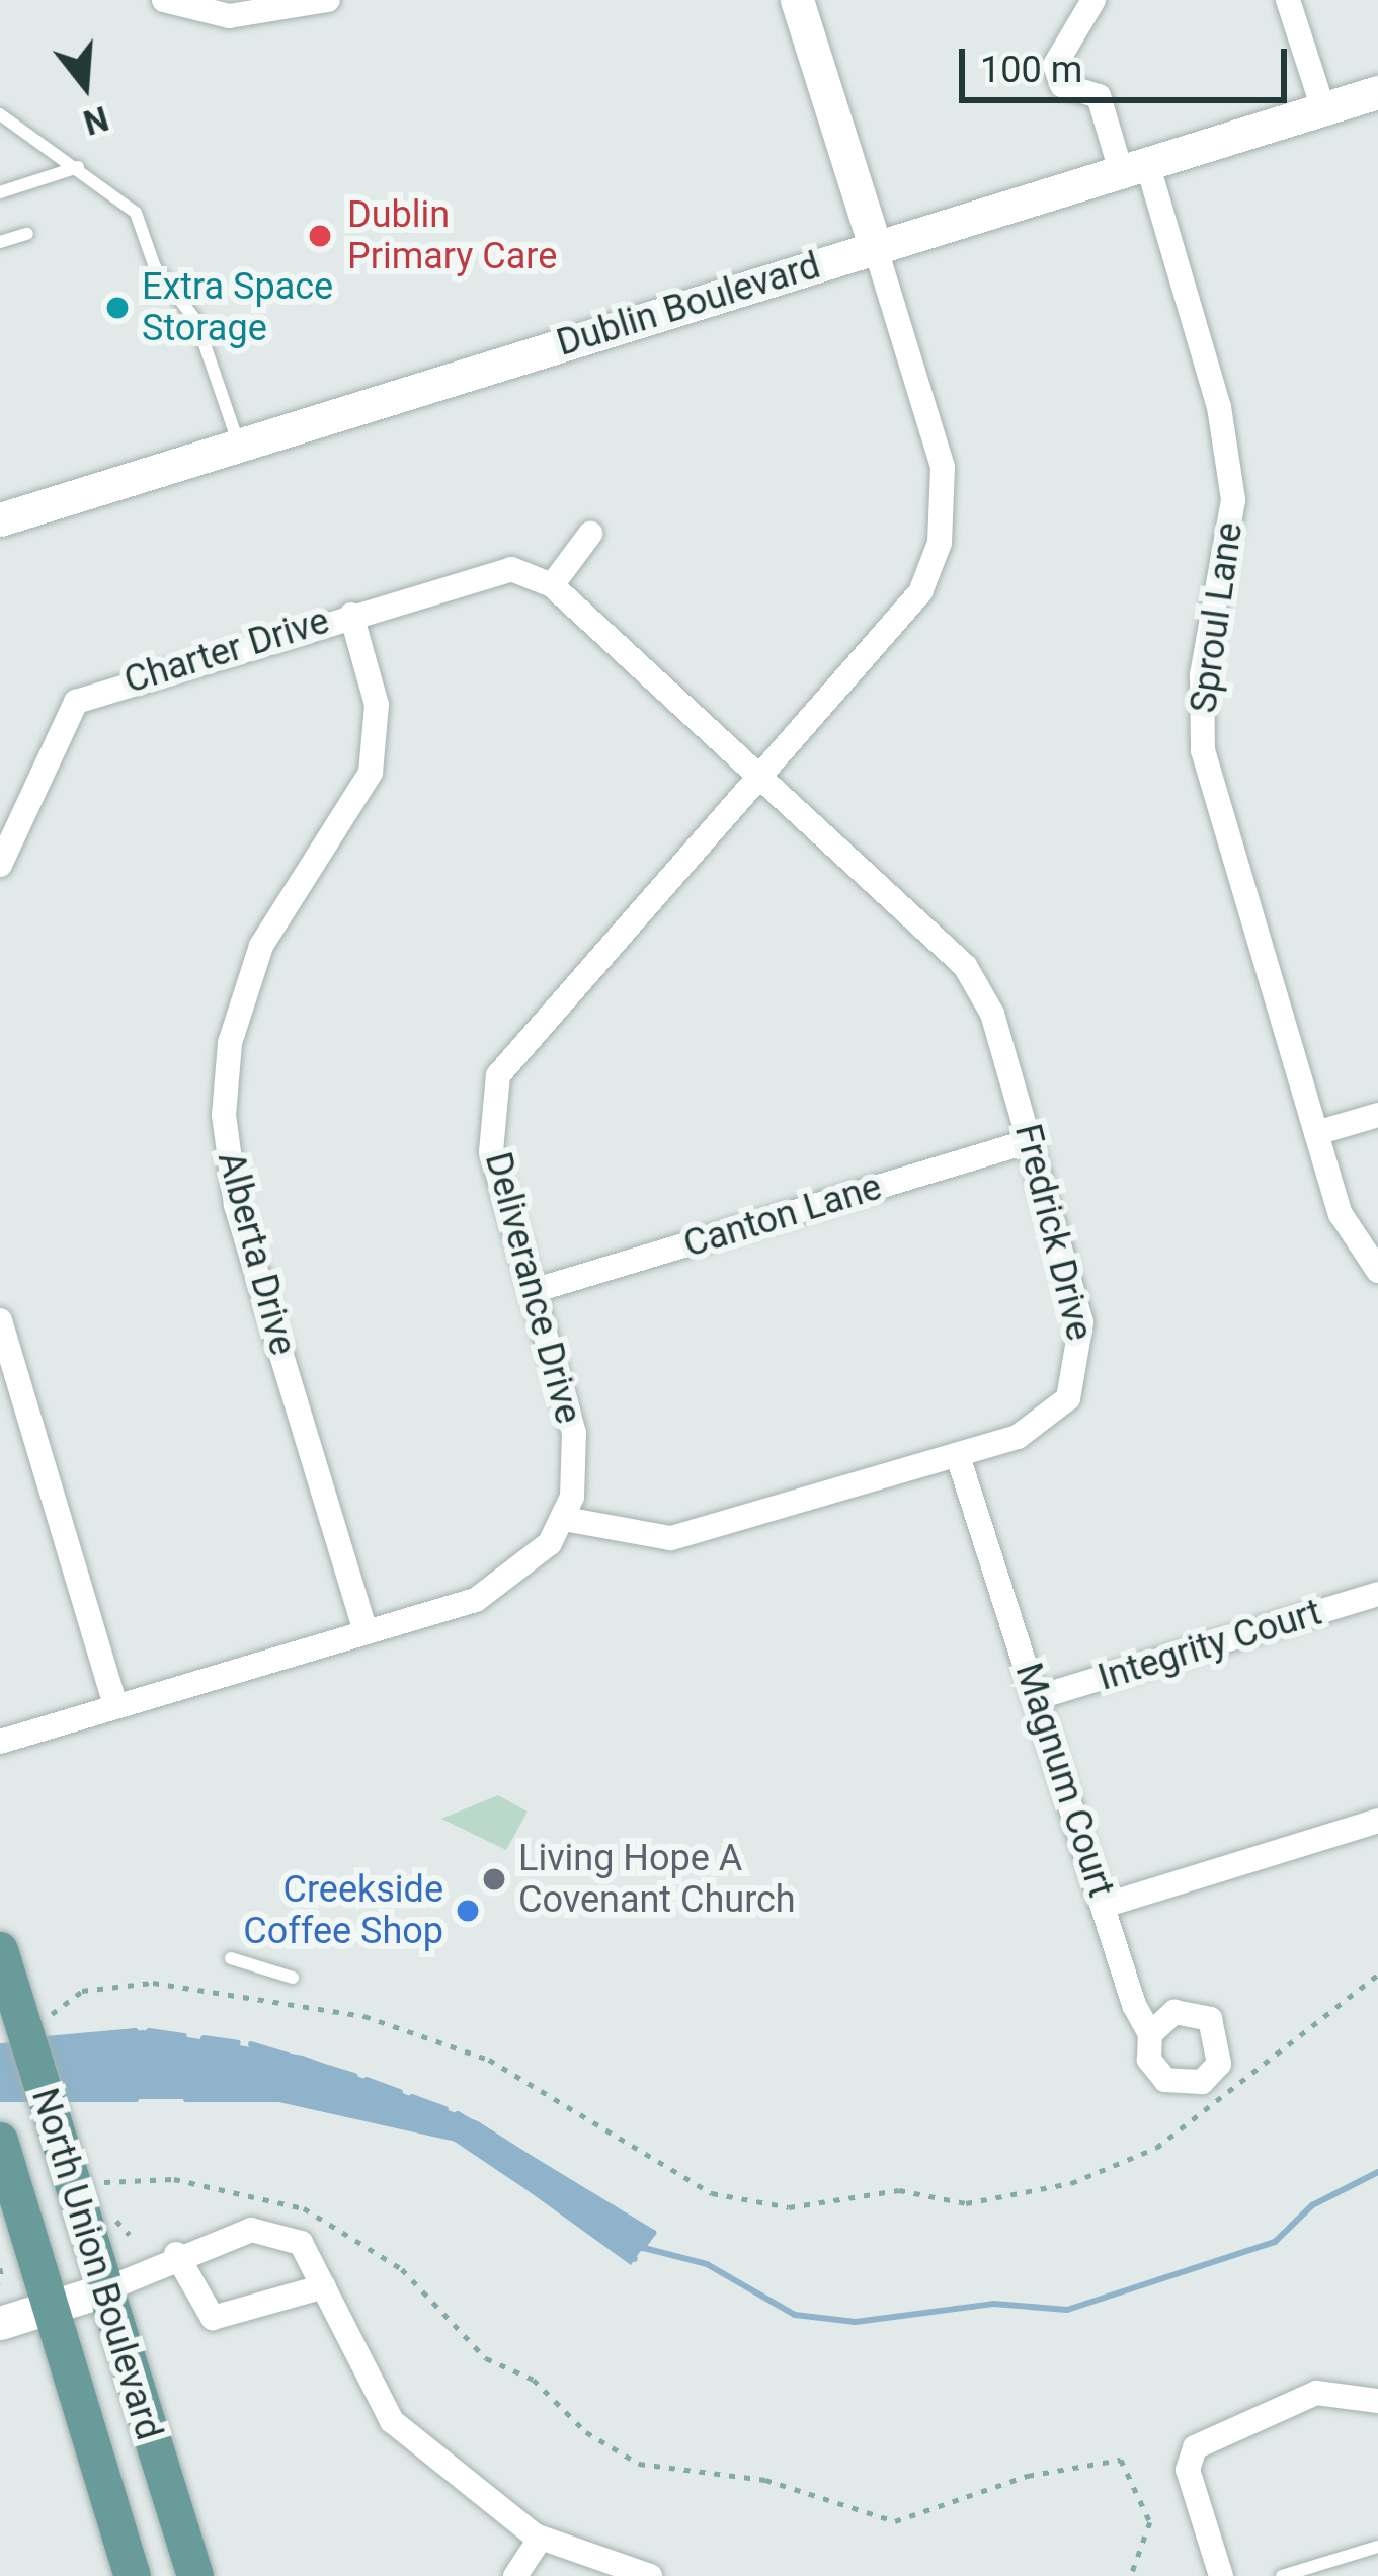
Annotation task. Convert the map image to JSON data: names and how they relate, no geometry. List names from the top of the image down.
{
  "streets": {
    "main road": ["Dublin Boulevard", "North Union Boulevard"],
    "street": [
      "Sproul Lane",
      "Charter Drive",
      "Canton Lane",
      "Fredrick Drive",
      "Alberta Drive",
      "Deliverance Drive",
      "Integrity Court",
      "Magnum Court"
    ]
  },
  "crossings": [
    ["Dublin Boulevard", "Sproul Lane"],
    ["Dublin Boulevard", "Deliverance Drive"],
    ["Charter Drive", "Fredrick Drive"],
    ["Charter Drive", "Alberta Drive"],
    ["Charter Drive", "Deliverance Drive"],
    ["Canton Lane", "Fredrick Drive"],
    ["Canton Lane", "Deliverance Drive"],
    ["Fredrick Drive", "Deliverance Drive"],
    ["Fredrick Drive", "Magnum Court"],
    ["Integrity Court", "Magnum Court"]
  ],
  "places": [
    "Dublin Primary Care",
    "Extra Space Storage",
    "Living Hope A Covenant Church",
    "Creekside Coffee Shop"
  ],
  "scale_bar": "100 m",
  "north": "bottom"
}
